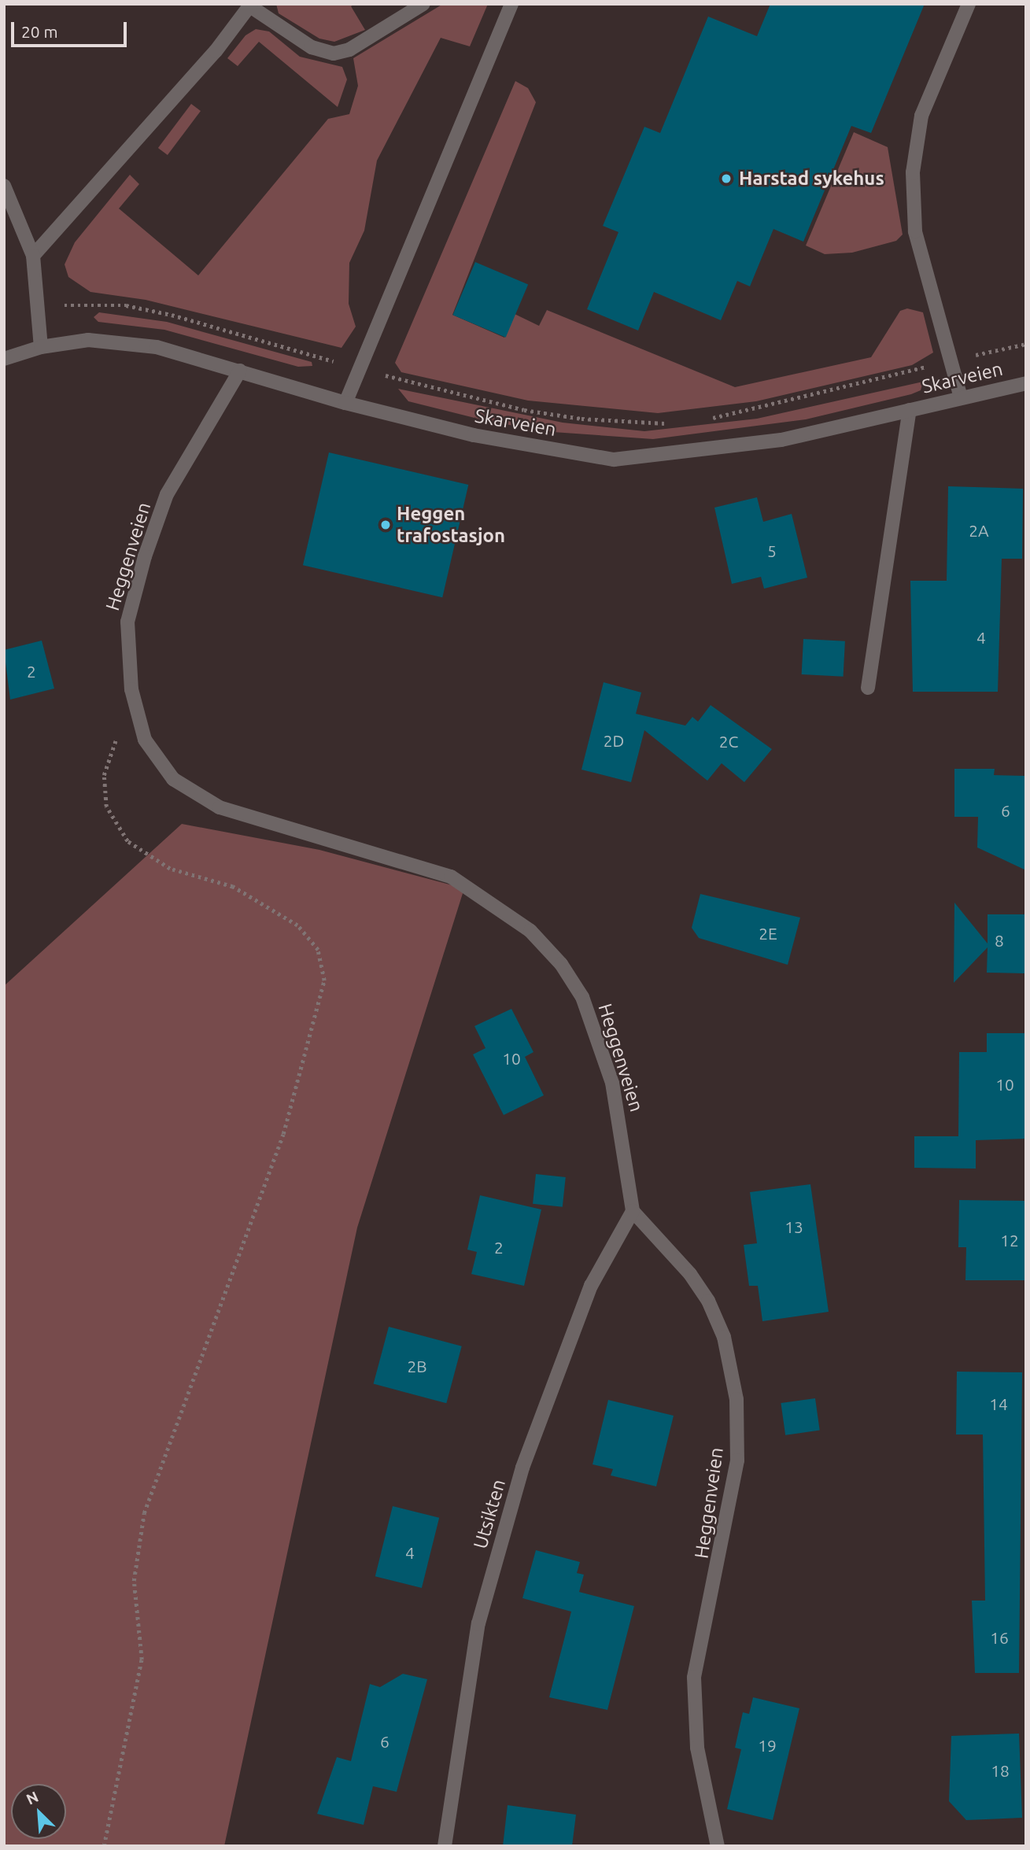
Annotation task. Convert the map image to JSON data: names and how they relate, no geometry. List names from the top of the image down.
{
  "streets": {
    "street": ["Skarveien", "Heggenveien", "Utsikten"]
  },
  "crossings": [
    ["Skarveien", "Heggenveien"],
    ["Heggenveien", "Utsikten"]
  ],
  "places": ["Harstad sykehus", "Heggen trafostasjon"],
  "house_numbers": [
    "2A",
    "5",
    "4",
    "2",
    "2D",
    "2C",
    "6",
    "2E",
    "8",
    "10",
    "10",
    "13",
    "12",
    "2",
    "2B",
    "14",
    "4",
    "16",
    "6",
    "19",
    "18"
  ],
  "scale_bar": "20 m",
  "north": "top left"
}
